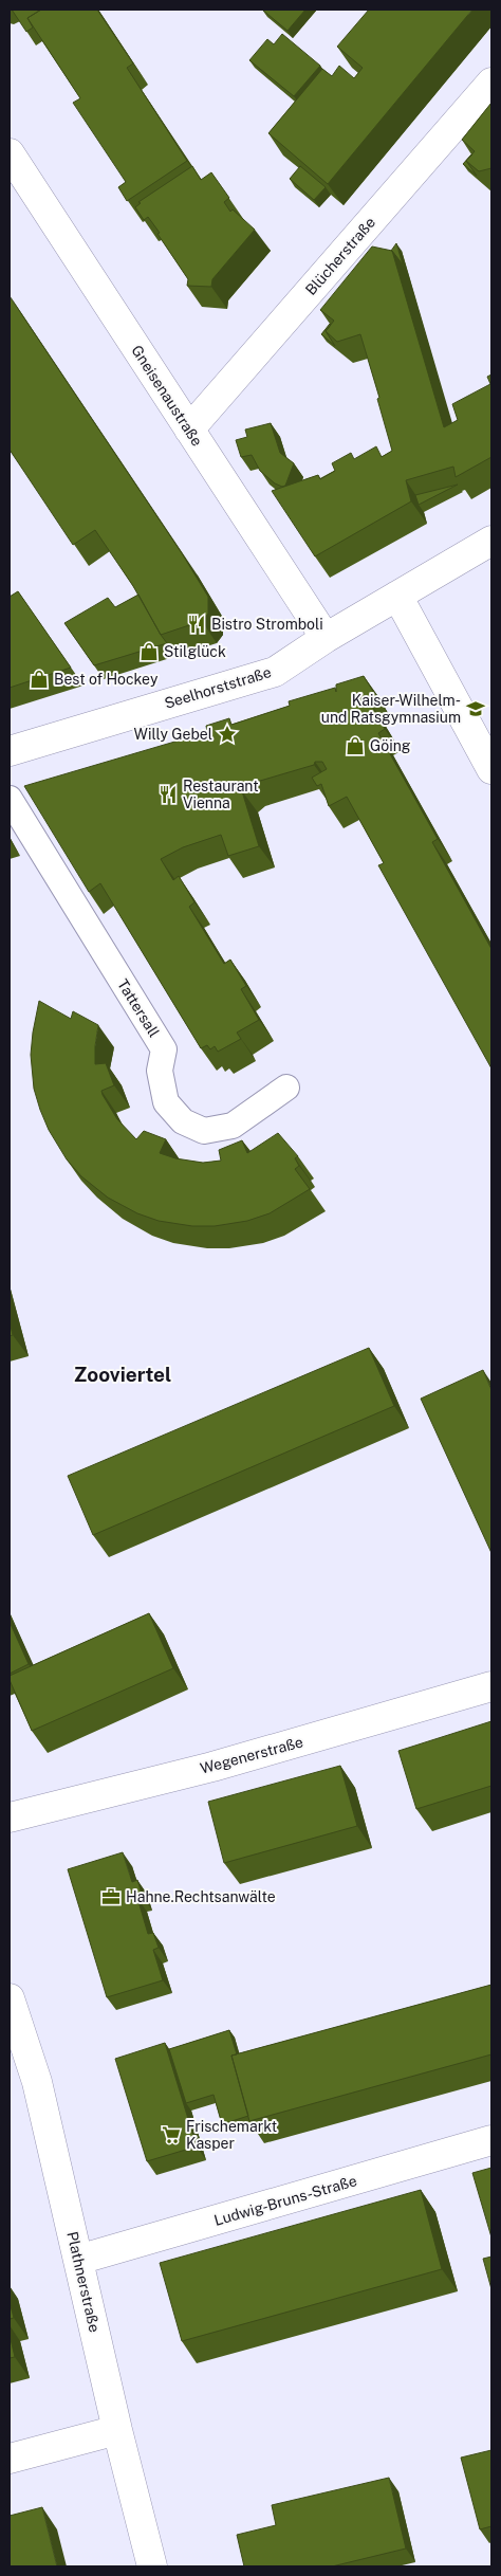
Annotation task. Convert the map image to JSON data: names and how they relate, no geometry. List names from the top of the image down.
{
  "streets": {
    "street": [
      "Blücherstraße",
      "Gneisenaustraße",
      "Seelhorststraße",
      "Tattersall",
      "Wegenerstraße",
      "Ludwig-Bruns-Straße",
      "Plathnerstraße"
    ]
  },
  "crossings": [
    ["Blücherstraße", "Gneisenaustraße"],
    ["Gneisenaustraße", "Seelhorststraße"],
    ["Ludwig-Bruns-Straße", "Plathnerstraße"]
  ],
  "districts": ["Zooviertel"],
  "places": {
    "restaurant": ["Bistro Stromboli", "Restaurant Vienna"],
    "shop": ["Stilglück", "Best of Hockey", "Göing"],
    "school or university": ["Kaiser-Wilhelm- und Ratsgymnasium"],
    "place": ["Willy Gebel"],
    "office": ["Hahne.Rechtsanwälte"],
    "supermarket": ["Frischemarkt Kasper"]
  }
}
